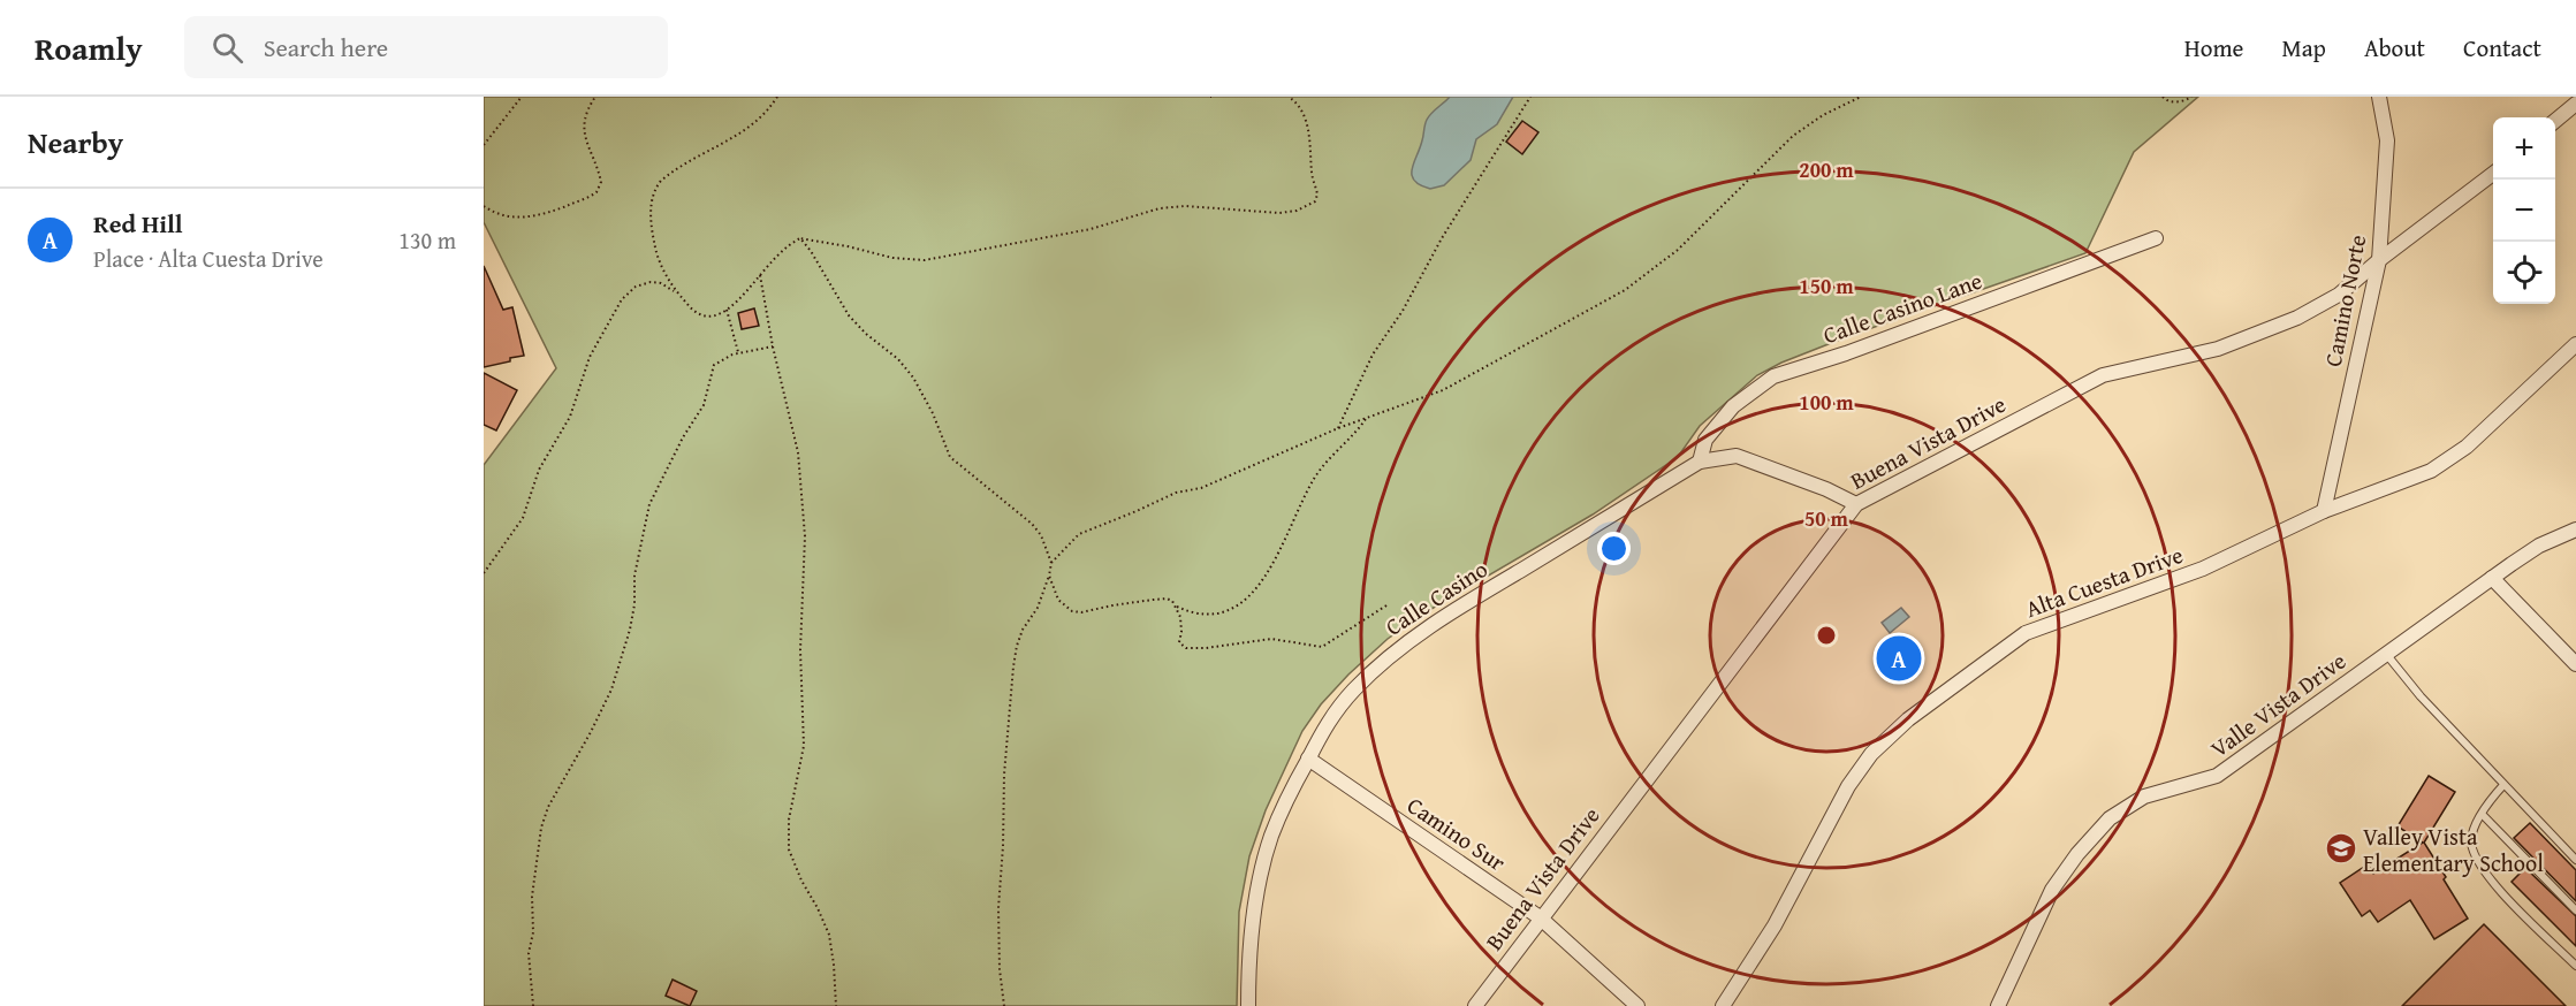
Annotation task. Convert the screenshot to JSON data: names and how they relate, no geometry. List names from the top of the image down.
{
  "streets": {
    "street": [
      "Camino Norte",
      "Calle Casino Lane",
      "Buena Vista Drive",
      "Alta Cuesta Drive",
      "Calle Casino",
      "Valle Vista Drive",
      "Camino Sur"
    ]
  },
  "crossings": [
    ["Camino Norte", "Buena Vista Drive"],
    ["Camino Norte", "Alta Cuesta Drive"],
    ["Calle Casino Lane", "Calle Casino"],
    ["Buena Vista Drive", "Calle Casino"],
    ["Buena Vista Drive", "Camino Sur"],
    ["Calle Casino", "Camino Sur"]
  ],
  "places": {
    "school or university": ["Valley Vista Elementary School"]
  },
  "page": {
    "header": "Roamly",
    "search": "Search here",
    "nav": [
      "Home",
      "Map",
      "About",
      "Contact"
    ],
    "heading": "Nearby",
    "map_buttons": ["+", "−"],
    "list": [
      {
        "mark": "A",
        "name": "Red Hill",
        "note": "Place · Alta Cuesta Drive",
        "value": "130 m"
      }
    ],
    "pins": "A"
  },
  "rings": [
    "200 m",
    "150 m",
    "100 m",
    "50 m"
  ]
}
